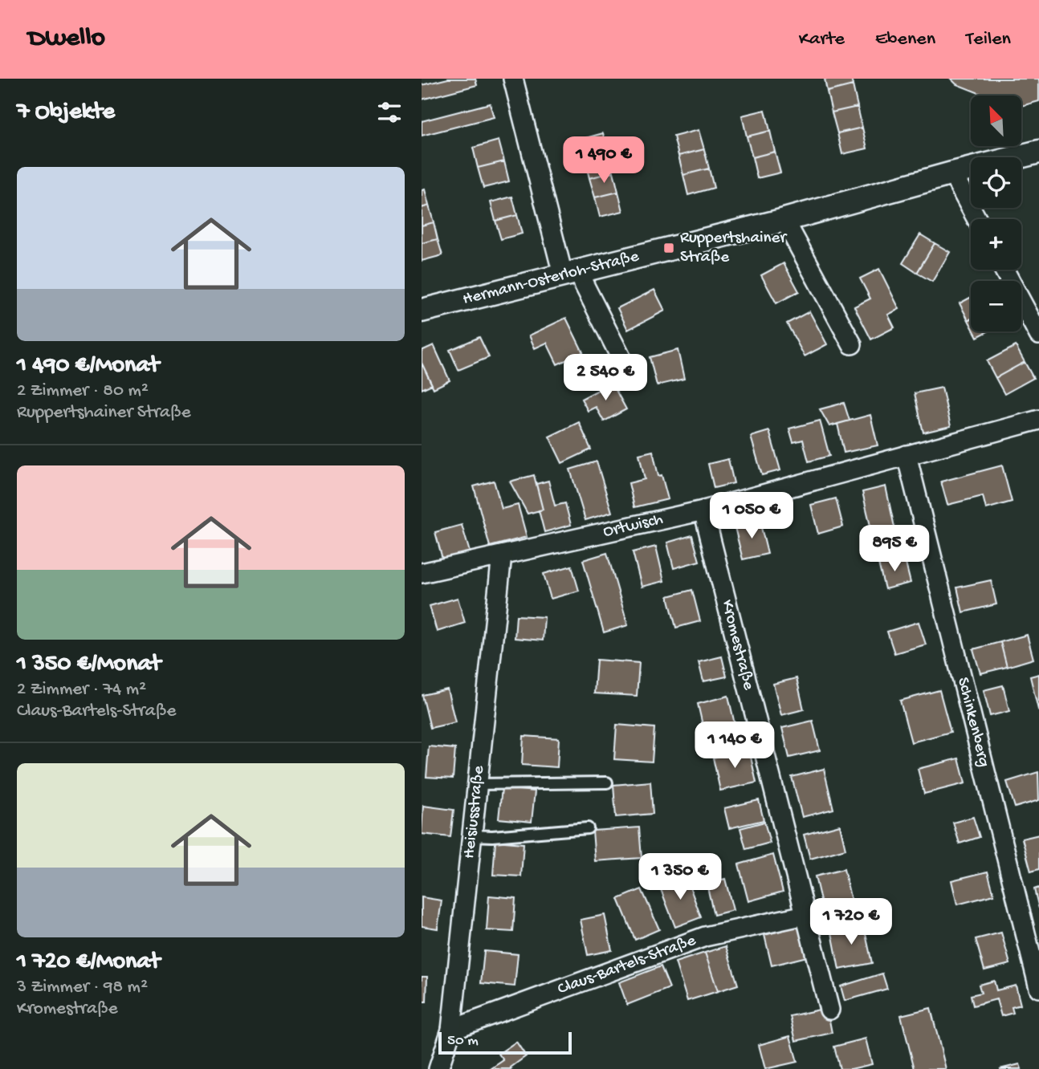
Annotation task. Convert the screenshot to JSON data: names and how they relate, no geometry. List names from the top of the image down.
{
  "streets": {
    "street": [
      "Hermann-Osterloh-Straße",
      "Ortwisch",
      "Kromestraße",
      "Schinkenberg",
      "Heisiusstraße",
      "Claus-Bartels-Straße"
    ]
  },
  "crossings": [
    ["Ortwisch", "Kromestraße"],
    ["Ortwisch", "Schinkenberg"],
    ["Ortwisch", "Heisiusstraße"],
    ["Kromestraße", "Claus-Bartels-Straße"],
    ["Heisiusstraße", "Claus-Bartels-Straße"]
  ],
  "places": {
    "transit": ["Ruppertshainer Straße"]
  },
  "scale_bar": "50 m",
  "north": "top left",
  "page": {
    "header": "Dwello",
    "nav": ["Karte", "Ebenen", "Teilen"],
    "heading": "7 Objekte",
    "map_buttons": ["+", "−"],
    "price": [
      "1 490 €",
      "2 540 €",
      "1 050 €",
      "895 €",
      "1 140 €",
      "1 350 €",
      "1 720 €"
    ],
    "list": [
      {
        "name": "1 490 €/Monat",
        "note": "2 Zimmer · 80 m² · Ruppertshainer Straße"
      },
      {
        "name": "1 350 €/Monat",
        "note": "2 Zimmer · 74 m² · Claus-Bartels-Straße"
      },
      {
        "name": "1 720 €/Monat",
        "note": "3 Zimmer · 98 m² · Kromestraße"
      }
    ],
    "scale": "50 m"
  }
}
